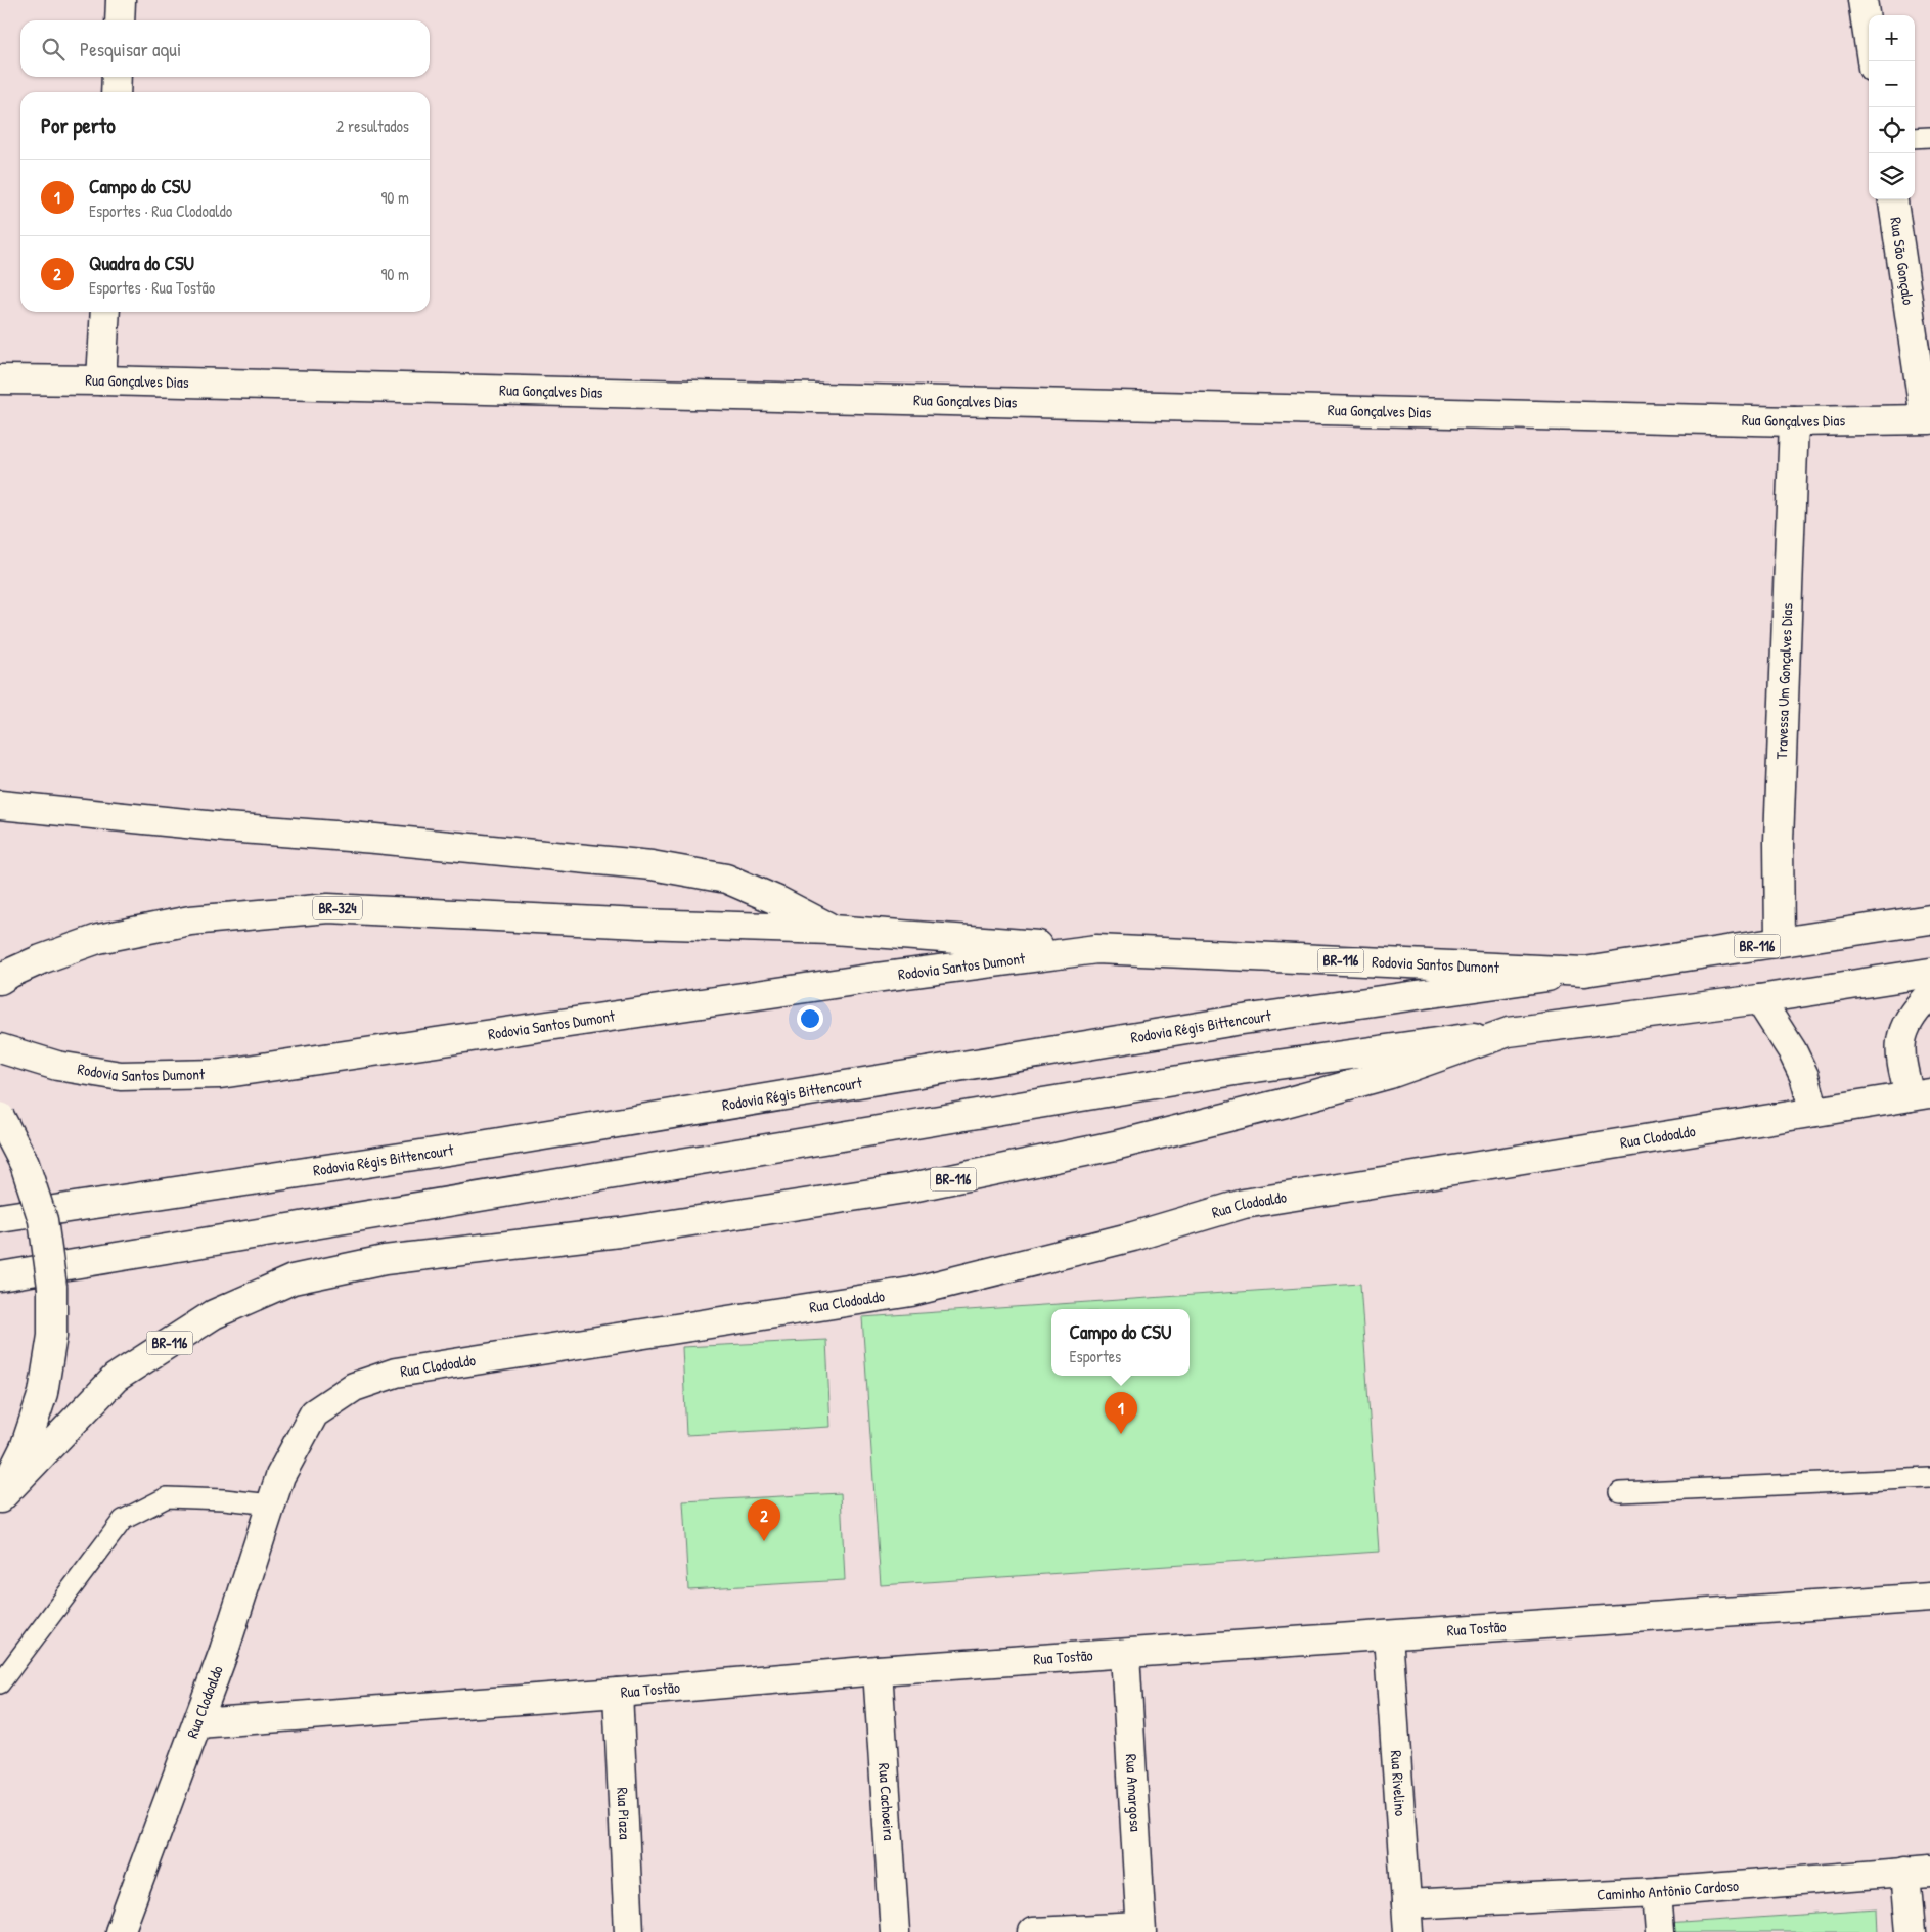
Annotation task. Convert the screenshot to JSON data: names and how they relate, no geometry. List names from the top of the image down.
{
  "streets": {
    "main road": [
      "Rua São Gonçalo",
      "Rua Gonçalves Dias",
      "Travessa Um Gonçalves Dias",
      "BR-324",
      "BR-116",
      "Rodovia Santos Dumont",
      "Rodovia Régis Bittencourt",
      "Rua Clodoaldo",
      "Rua Tostão",
      "Rua Rivelino",
      "Rua Amargosa",
      "Rua Cachoeira",
      "Rua Piaza",
      "Caminho Antônio Cardoso"
    ]
  },
  "crossings": [
    ["Rua São Gonçalo", "Rua Gonçalves Dias"],
    ["Rua Gonçalves Dias", "Travessa Um Gonçalves Dias"],
    ["Travessa Um Gonçalves Dias", "Rodovia Santos Dumont"],
    ["BR-324", "BR-116"],
    ["BR-116", "Rodovia Santos Dumont"],
    ["Rodovia Santos Dumont", "Rodovia Régis Bittencourt"],
    ["Rua Clodoaldo", "Rua Tostão"],
    ["Rua Tostão", "Rua Rivelino"],
    ["Rua Tostão", "Rua Amargosa"],
    ["Rua Tostão", "Rua Cachoeira"],
    ["Rua Tostão", "Rua Piaza"],
    ["Rua Rivelino", "Caminho Antônio Cardoso"]
  ],
  "page": {
    "map_buttons": ["+", "−"],
    "search": "Pesquisar aqui",
    "heading": ["Por perto", "2 resultados"],
    "list": [
      {
        "mark": "1",
        "name": "Campo do CSU",
        "note": "Esportes · Rua Clodoaldo",
        "value": "90 m"
      },
      {
        "mark": "2",
        "name": "Quadra do CSU",
        "note": "Esportes · Rua Tostão",
        "value": "90 m"
      }
    ],
    "popup": ["Campo do CSU", "Esportes"],
    "pins": ["1", "2"]
  }
}
